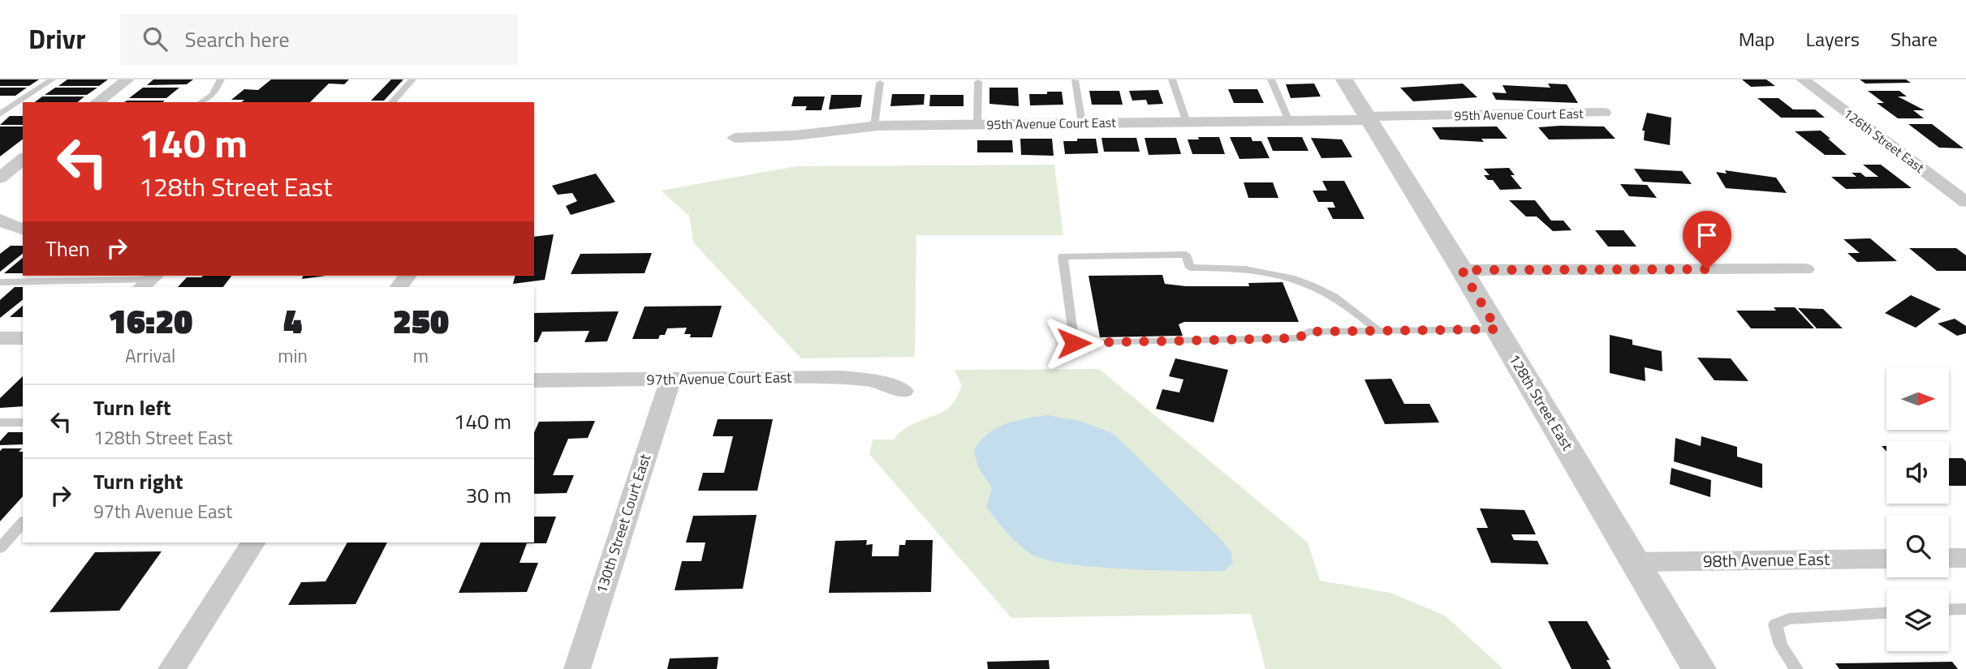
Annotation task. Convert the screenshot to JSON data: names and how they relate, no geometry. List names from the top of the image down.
{
  "streets": {
    "street": [
      "95th Avenue Court East",
      "126th Street East",
      "97th Avenue Court East",
      "128th Street East",
      "130th Street Court East",
      "98th Avenue East"
    ]
  },
  "crossings": [
    ["95th Avenue Court East", "128th Street East"],
    ["97th Avenue Court East", "130th Street Court East"],
    ["128th Street East", "98th Avenue East"]
  ],
  "north": "right",
  "page": {
    "header": "Drivr",
    "search": "Search here",
    "nav": ["Map", "Layers", "Share"],
    "turn": ["140 m", "128th Street East"],
    "then": "Then",
    "eta": [
      "16:20",
      "Arrival",
      "4",
      "min",
      "250",
      "m"
    ],
    "list": [
      {
        "name": "Turn left",
        "note": "128th Street East",
        "value": "140 m"
      },
      {
        "name": "Turn right",
        "note": "97th Avenue East",
        "value": "30 m"
      }
    ]
  }
}
